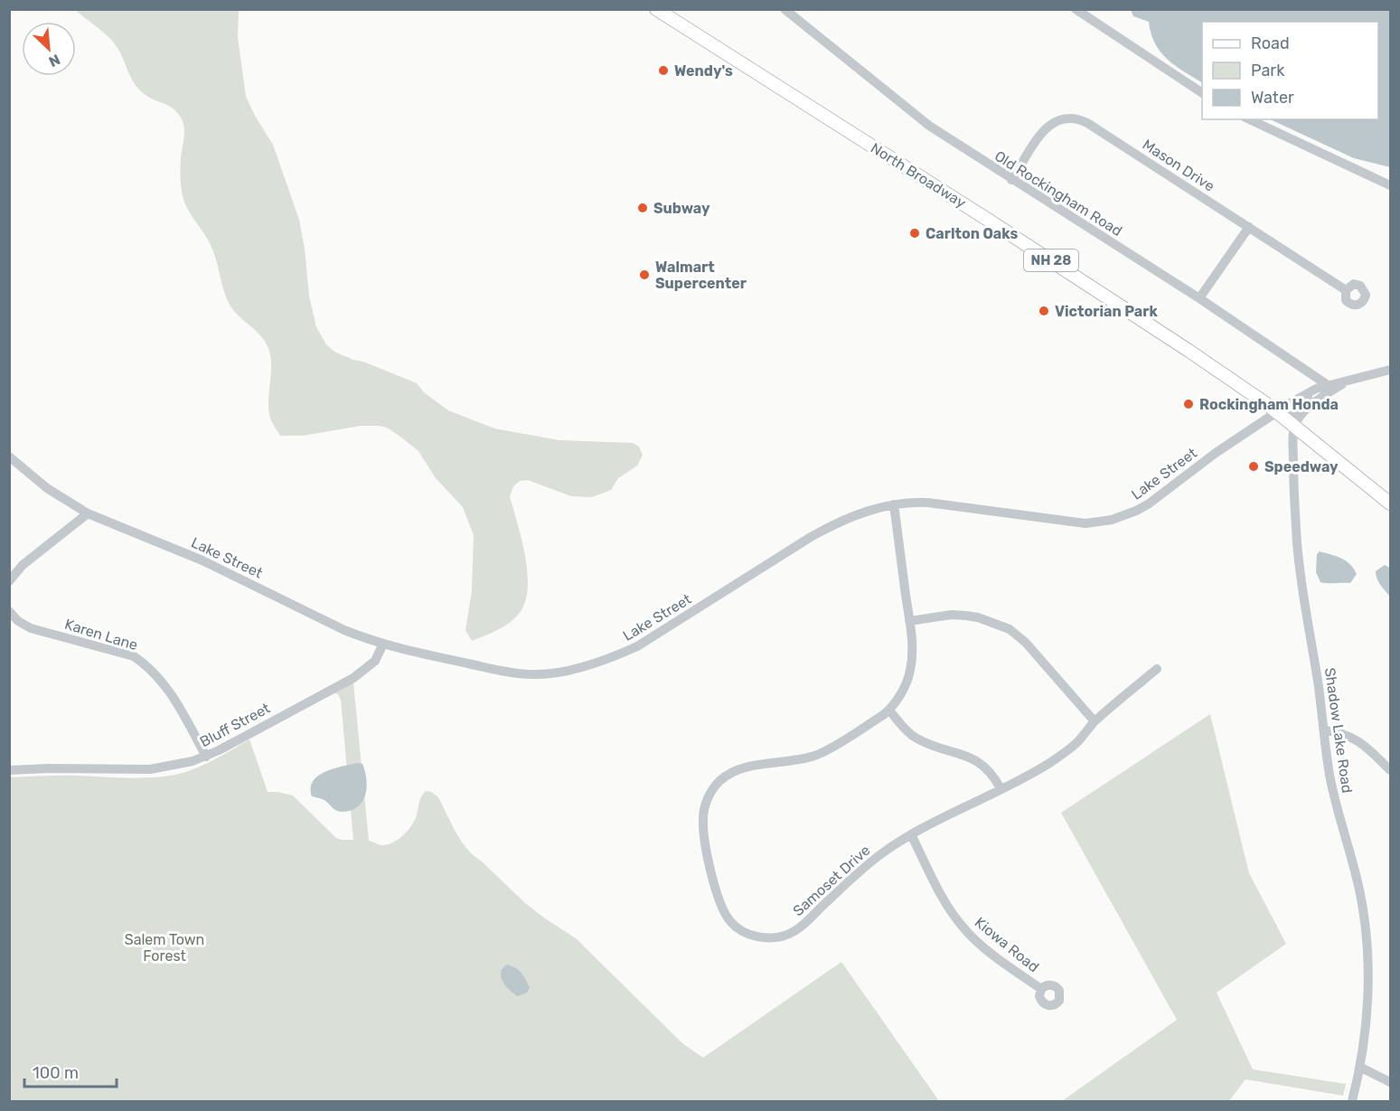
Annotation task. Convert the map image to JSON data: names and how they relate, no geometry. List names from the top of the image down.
{
  "streets": {
    "main road": ["North Broadway", "NH 28"],
    "street": [
      "Mason Drive",
      "Old Rockingham Road",
      "Lake Street",
      "Karen Lane",
      "Bluff Street",
      "Shadow Lake Road",
      "Samoset Drive",
      "Kiowa Road"
    ]
  },
  "crossings": [
    ["Mason Drive", "Old Rockingham Road"],
    ["North Broadway", "Lake Street"],
    ["North Broadway", "Shadow Lake Road"],
    ["Lake Street", "Bluff Street"],
    ["Lake Street", "Shadow Lake Road"],
    ["Lake Street", "Samoset Drive"],
    ["Karen Lane", "Bluff Street"],
    ["Samoset Drive", "Kiowa Road"]
  ],
  "parks": ["Salem Town Forest"],
  "places": [
    "Wendy's",
    "Subway",
    "Carlton Oaks",
    "Walmart Supercenter",
    "Victorian Park",
    "Rockingham Honda",
    "Speedway"
  ],
  "legend": ["Road", "Park", "Water"],
  "scale_bar": "100 m",
  "north": "bottom right"
}
